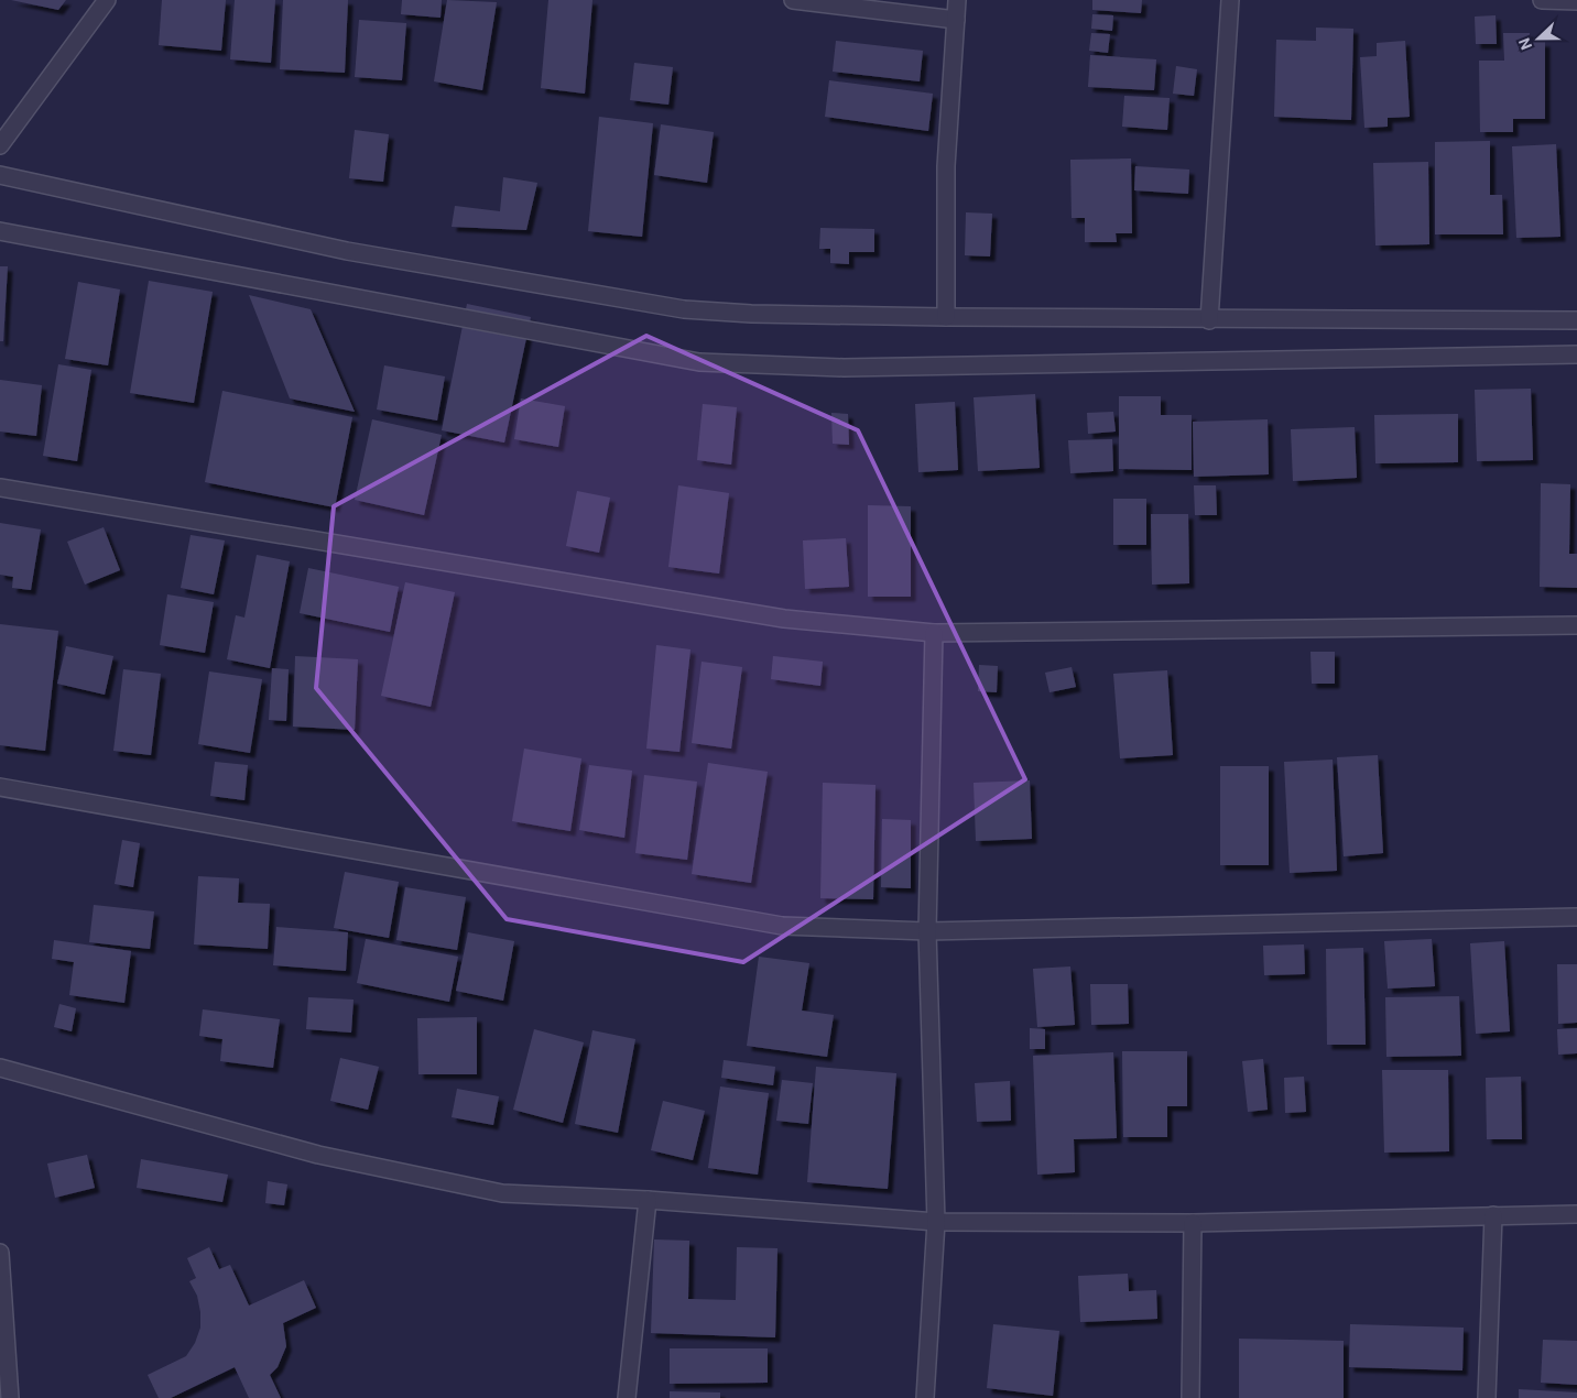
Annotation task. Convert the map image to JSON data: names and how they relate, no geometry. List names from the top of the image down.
{
  "north": "left"
}
